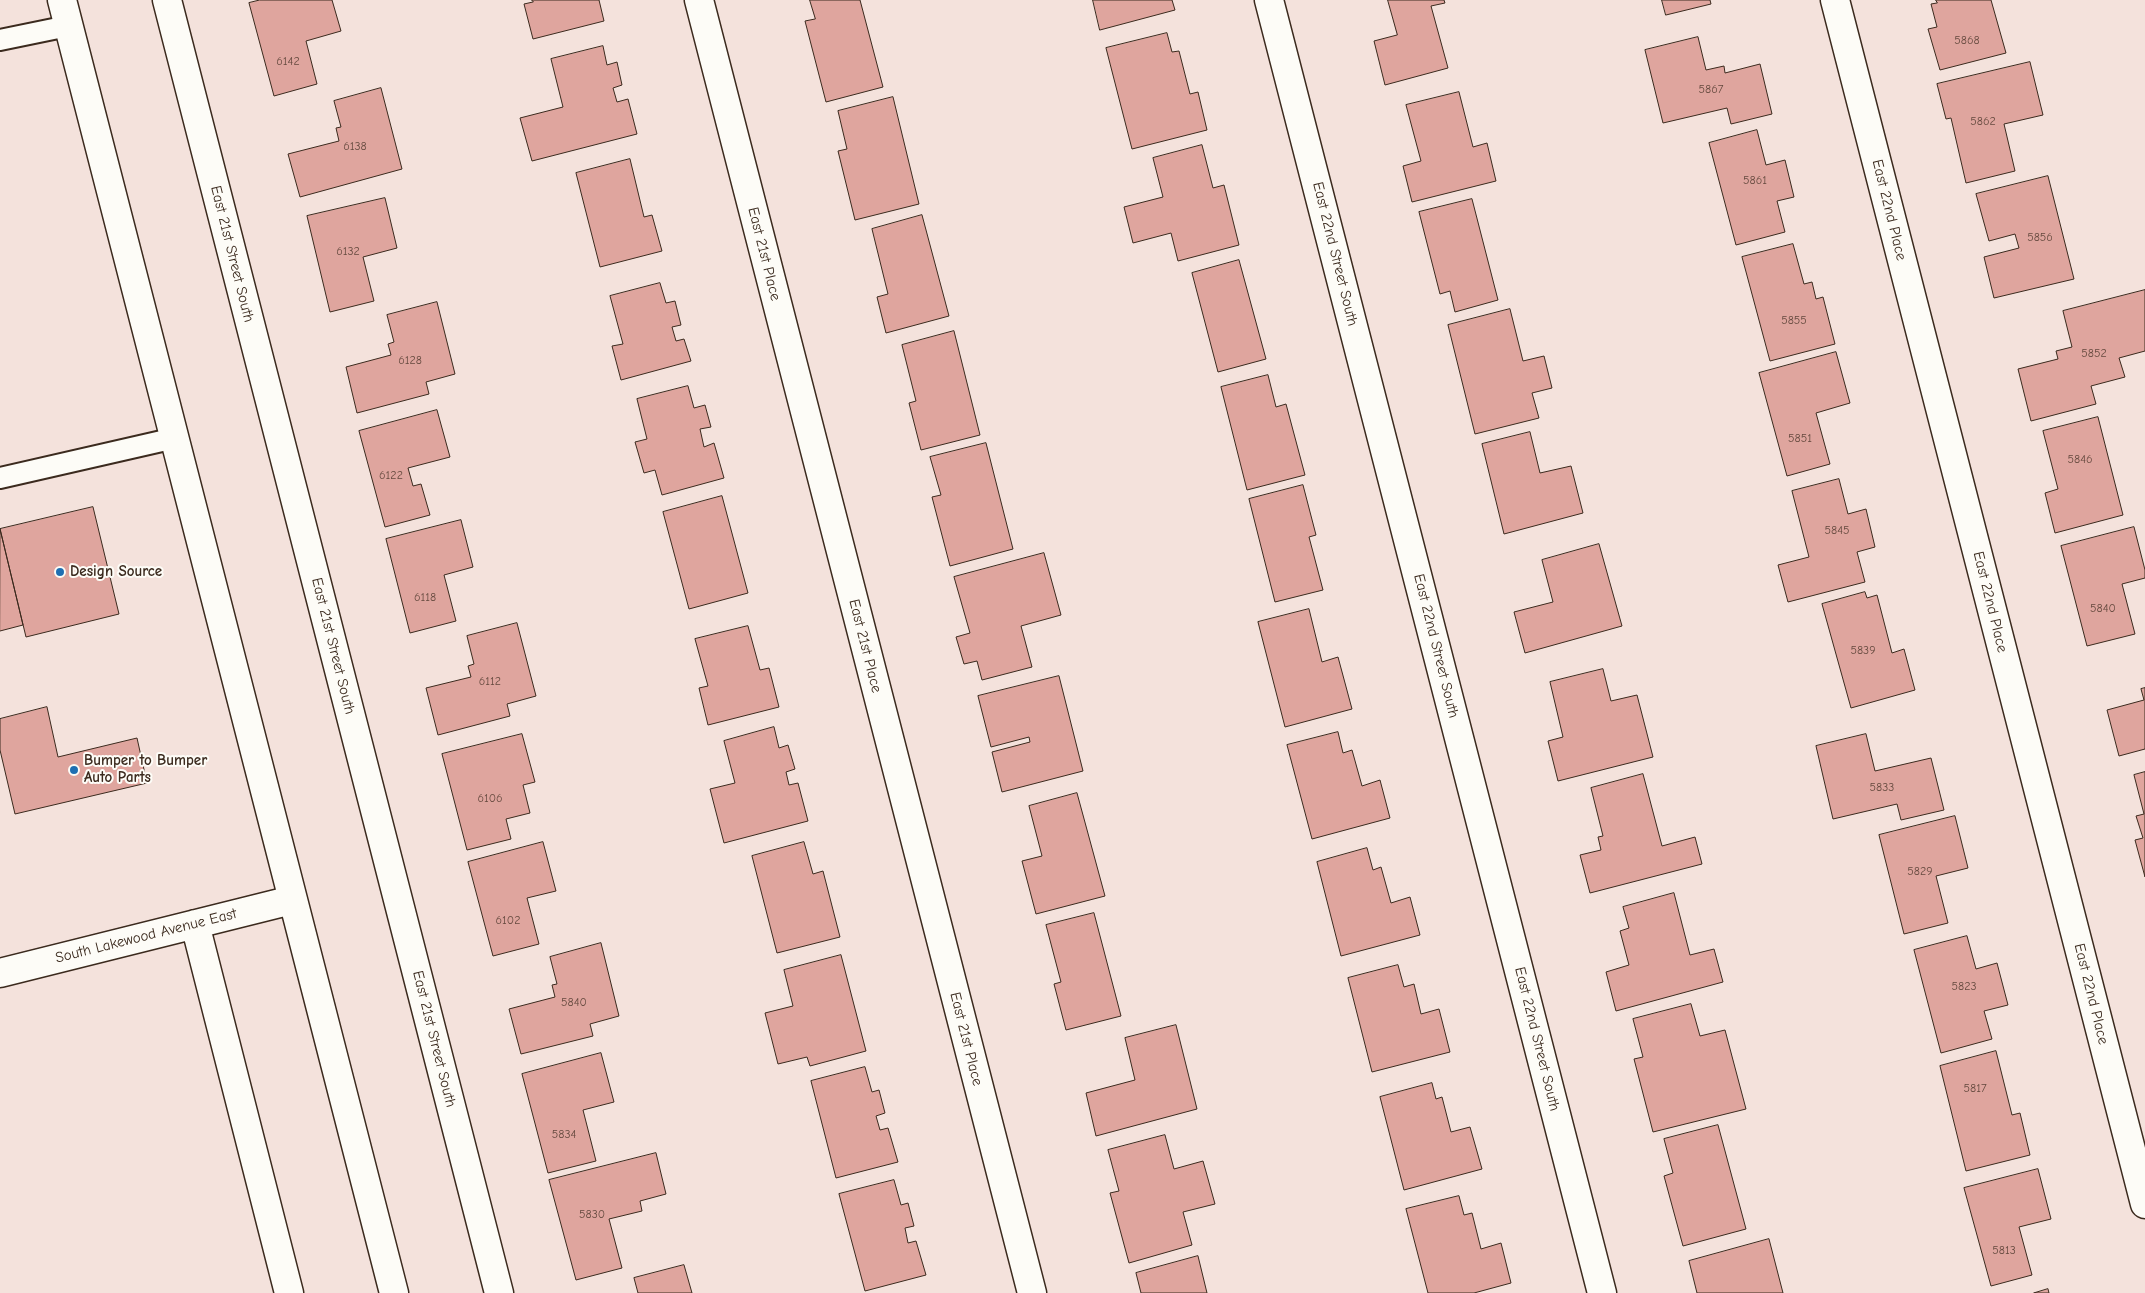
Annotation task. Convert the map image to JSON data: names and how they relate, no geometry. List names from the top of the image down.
{
  "streets": {
    "street": [
      "East 22nd Place",
      "East 21st Street South",
      "East 21st Place",
      "East 22nd Street South",
      "South Lakewood Avenue East"
    ]
  },
  "places": ["Design Source", "Bumper to Bumper Auto Parts"],
  "house_numbers": [
    "5868",
    "6142",
    "5867",
    "5862",
    "6138",
    "5861",
    "5856",
    "6132",
    "5855",
    "5852",
    "6128",
    "5851",
    "5846",
    "6122",
    "5845",
    "6118",
    "5840",
    "5839",
    "6112",
    "5833",
    "6106",
    "5829",
    "6102",
    "5823",
    "5840",
    "5817",
    "5834",
    "5830",
    "5813"
  ]
}
